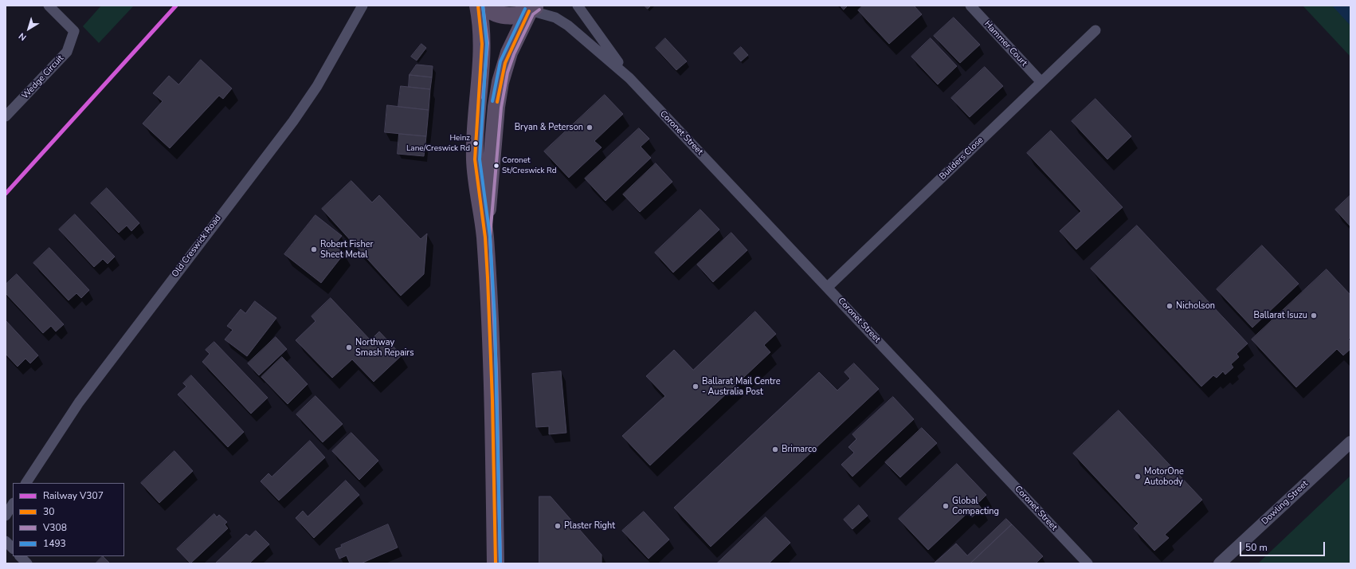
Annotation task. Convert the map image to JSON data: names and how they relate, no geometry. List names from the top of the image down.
{
  "streets": {
    "street": [
      "Hammer Court",
      "Wedge Circuit",
      "Coronet Street",
      "Builders Close",
      "Old Creswick Road",
      "Dowling Street"
    ]
  },
  "crossings": [
    ["Hammer Court", "Builders Close"],
    ["Coronet Street", "Builders Close"]
  ],
  "places": [
    "Bryan & Peterson",
    "Heinz Lane/Creswick Rd",
    "Coronet St/Creswick Rd",
    "Robert Fisher Sheet Metal",
    "Nicholson",
    "Ballarat Isuzu",
    "Northway Smash Repairs",
    "Ballarat Mail Centre - Australia Post",
    "Brimarco",
    "MotorOne Autobody",
    "Global Compacting",
    "Plaster Right"
  ],
  "lines": [
    "rail line V307",
    "transit line 30",
    "transit line V308",
    "transit line 1493"
  ],
  "legend": [
    "Railway V307",
    "30",
    "V308",
    "1493"
  ],
  "scale_bar": "50 m",
  "north": "bottom left"
}
